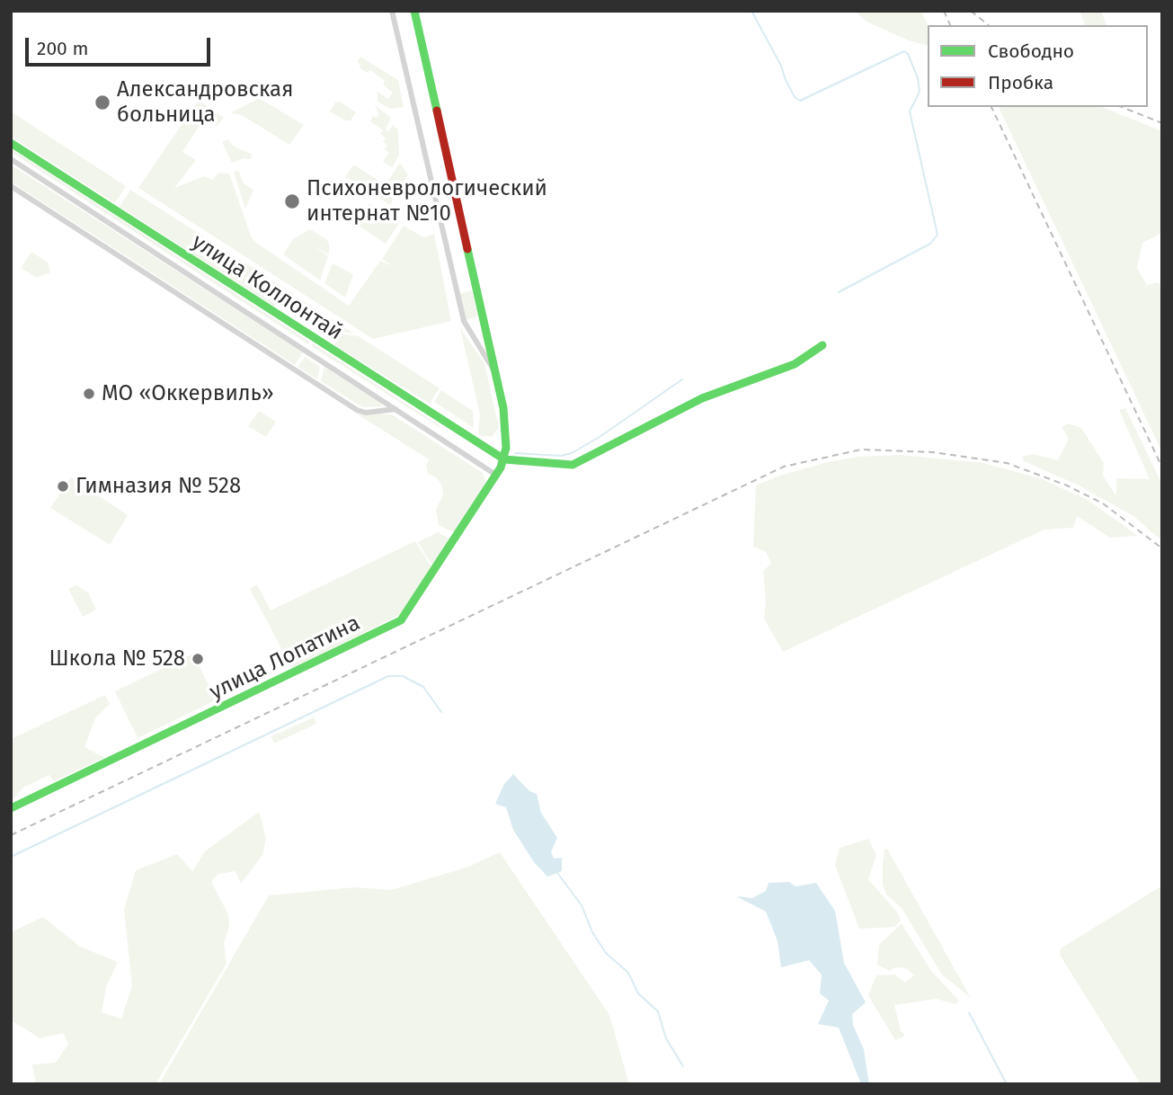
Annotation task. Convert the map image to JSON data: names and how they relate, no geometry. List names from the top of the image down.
{
  "streets": {
    "street": ["улица Коллонтай", "улица Лопатина"]
  },
  "crossings": [
    ["улица Коллонтай", "улица Лопатина"]
  ],
  "places": [
    "Александровская больница",
    "Психоневрологический интернат №10",
    "МО «Оккервиль»",
    "Гимназия № 528",
    "Школа № 528"
  ],
  "legend": ["Свободно", "Пробка"],
  "scale_bar": "200 m"
}
